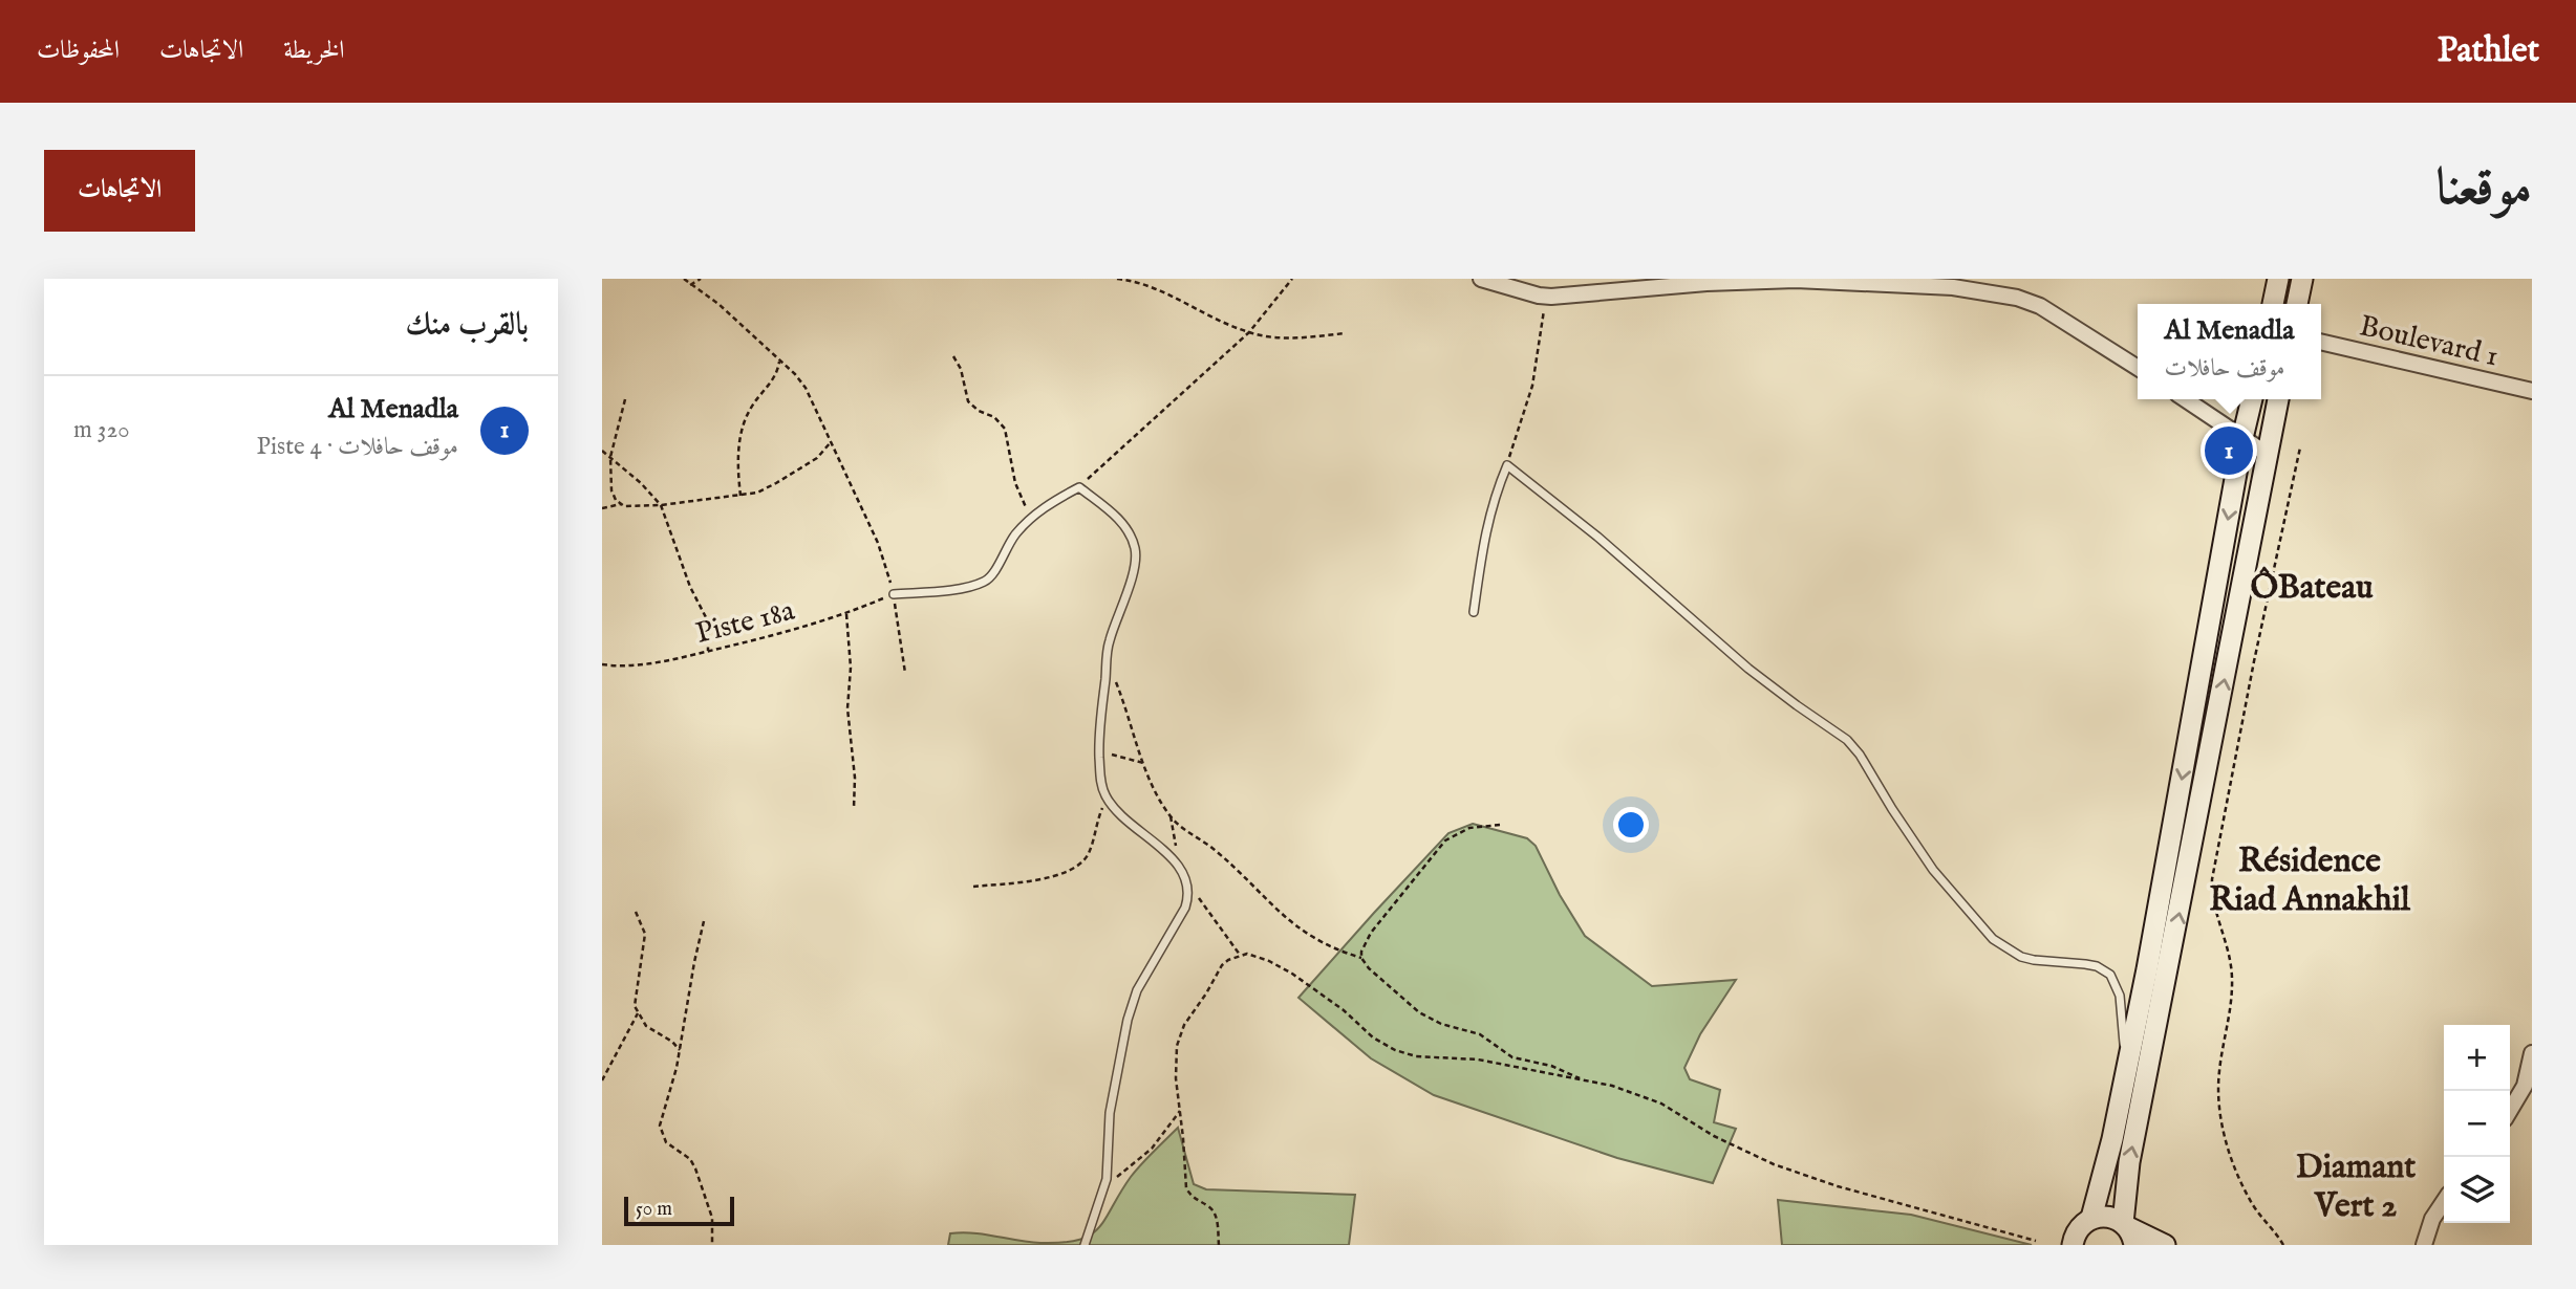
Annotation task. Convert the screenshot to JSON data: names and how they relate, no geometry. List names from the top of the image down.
{
  "streets": {
    "street": ["Boulevard 1"],
    "path": ["Piste 18a"]
  },
  "districts": ["ÔBateau", "Résidence Riad Annakhil", "Diamant Vert 2"],
  "scale_bar": "50 m",
  "page": {
    "header": "Pathlet",
    "nav": ["الخريطة", "الاتجاهات", "المحفوظات"],
    "title": "موقعنا",
    "buttons": "الاتجاهات",
    "heading": "بالقرب منك",
    "popup": ["Al Menadla", "موقف حافلات"],
    "list": [
      {
        "mark": "1",
        "name": "Al Menadla",
        "note": "موقف حافلات · Piste 4",
        "value": "320 m"
      }
    ],
    "pins": "1",
    "map_buttons": ["+", "−"],
    "scale": "50 m"
  }
}
